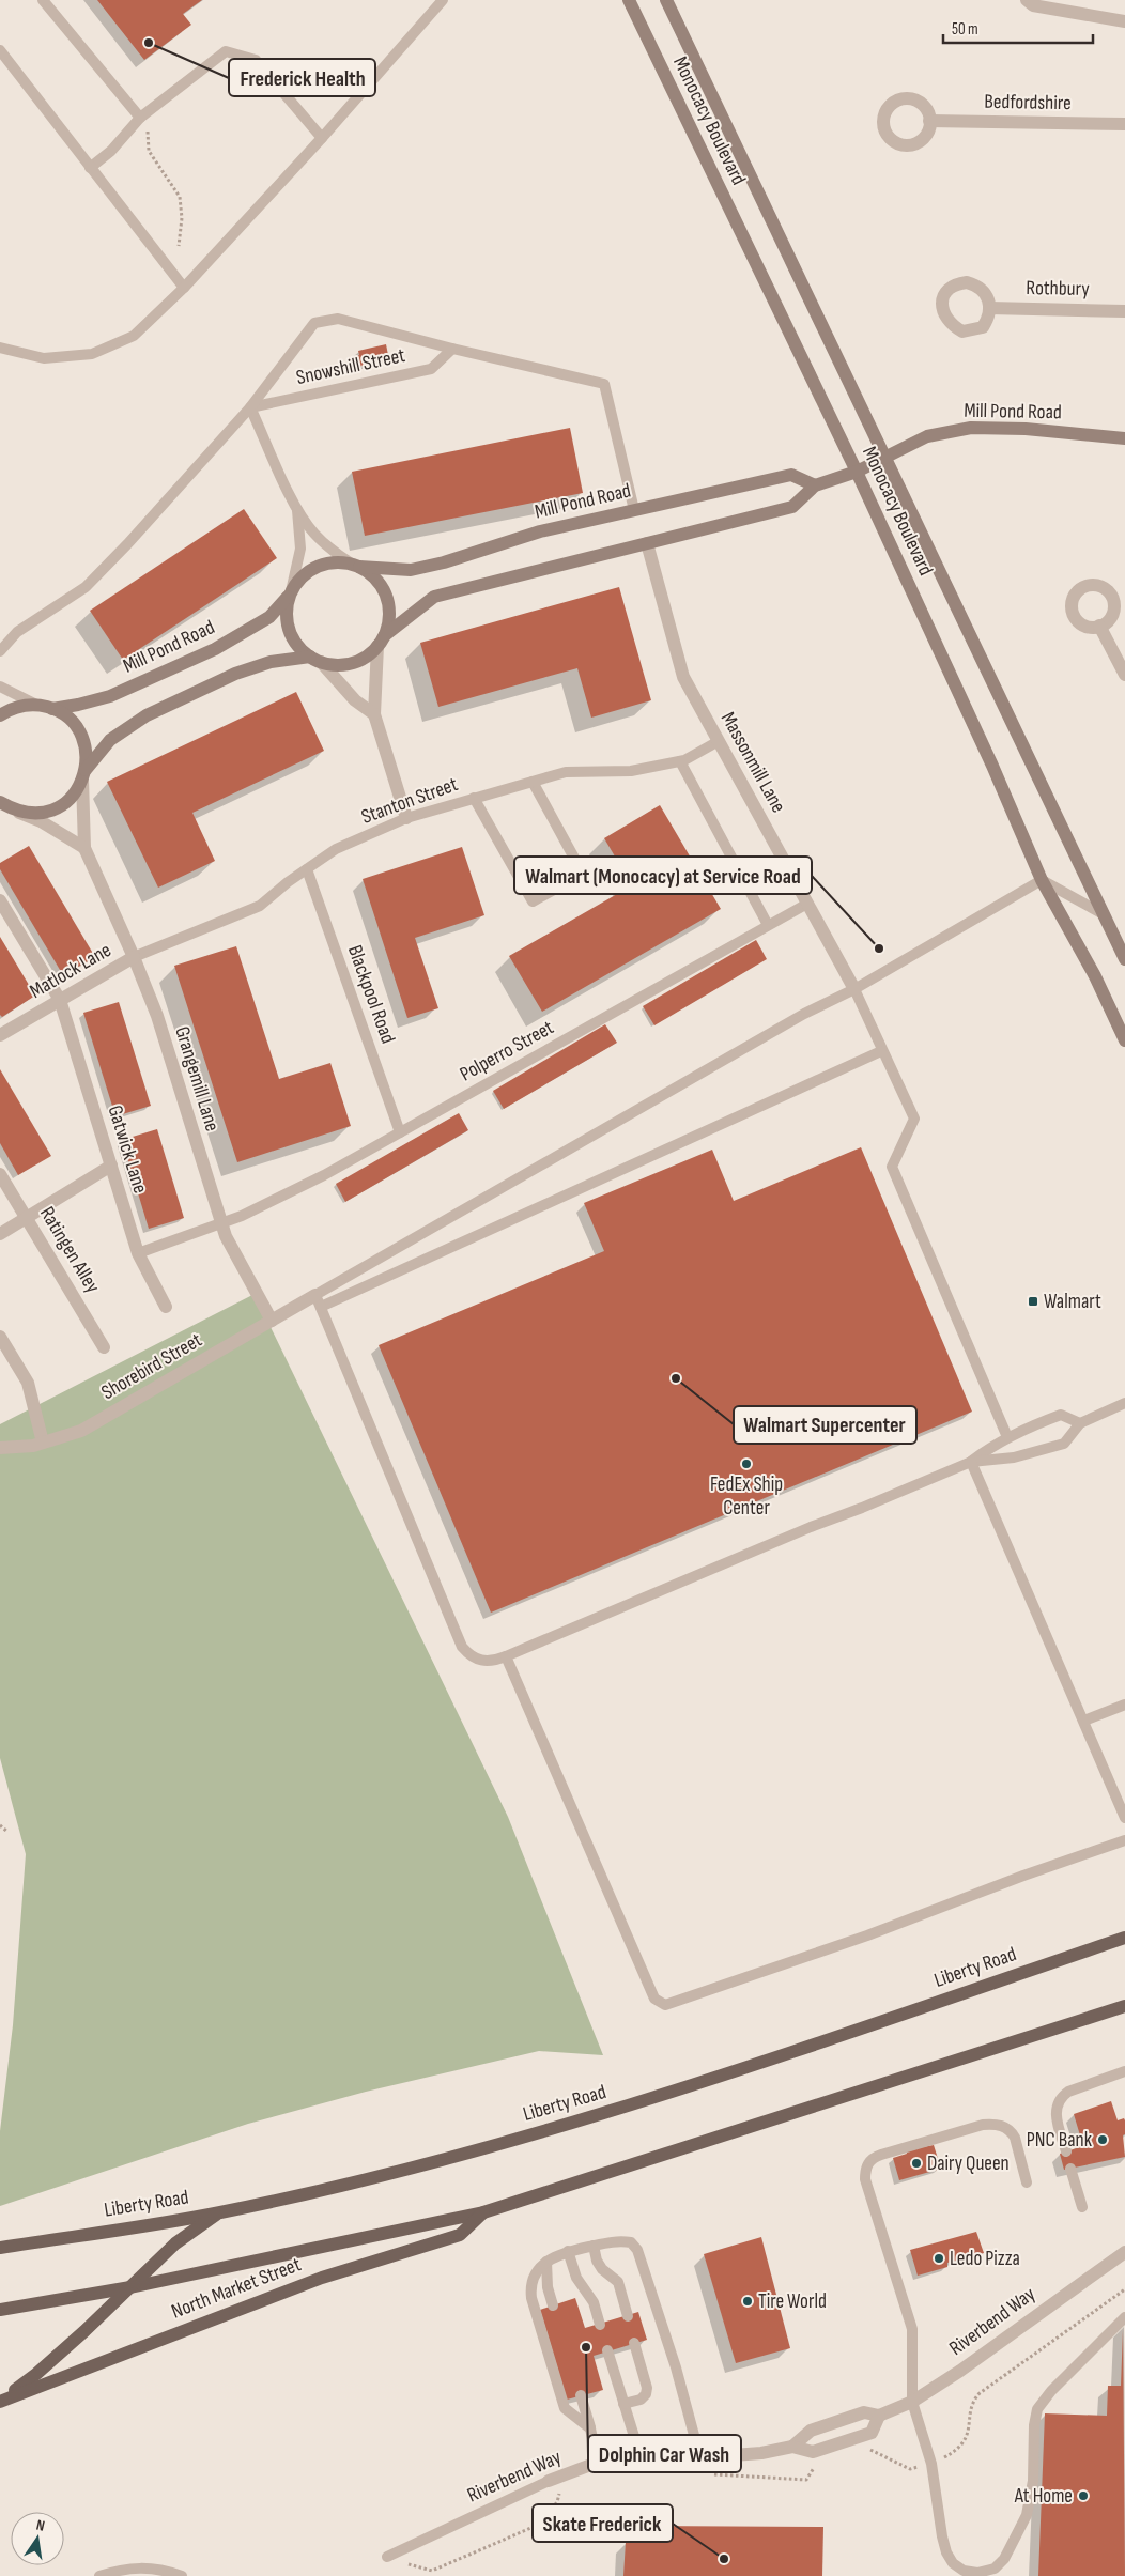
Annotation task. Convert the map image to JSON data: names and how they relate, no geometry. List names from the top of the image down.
{
  "streets": {
    "main road": ["Liberty Road", "North Market Street"],
    "street": [
      "Bedfordshire",
      "Monocacy Boulevard",
      "Rothbury",
      "Mill Pond Road",
      "Massonmill Lane",
      "Matlock Lane",
      "Grangemill Lane",
      "Gatwick Lane",
      "Ratingen Alley",
      "Shorebird Street",
      "Riverbend Way"
    ],
    "lane": [
      "Snowshill Street",
      "Stanton Street",
      "Blackpool Road",
      "Polperro Street"
    ]
  },
  "crossings": [
    ["Monocacy Boulevard", "Mill Pond Road"],
    ["Mill Pond Road", "Massonmill Lane"],
    ["Massonmill Lane", "Stanton Street"],
    ["Massonmill Lane", "Polperro Street"],
    ["Stanton Street", "Matlock Lane"],
    ["Stanton Street", "Blackpool Road"],
    ["Stanton Street", "Grangemill Lane"],
    ["Matlock Lane", "Grangemill Lane"],
    ["Matlock Lane", "Gatwick Lane"],
    ["Blackpool Road", "Polperro Street"],
    ["Polperro Street", "Grangemill Lane"],
    ["Polperro Street", "Gatwick Lane"],
    ["Grangemill Lane", "Shorebird Street"],
    ["Liberty Road", "North Market Street"]
  ],
  "places": {
    "other": [
      "Frederick Health",
      "Walmart (Monocacy) at Service Road",
      "Walmart Supercenter",
      "FedEx Ship Center",
      "PNC Bank",
      "Dairy Queen",
      "Ledo Pizza",
      "Tire World",
      "Dolphin Car Wash",
      "At Home",
      "Skate Frederick"
    ],
    "transit": ["Walmart"]
  },
  "scale_bar": "50 m",
  "north": "top"
}
